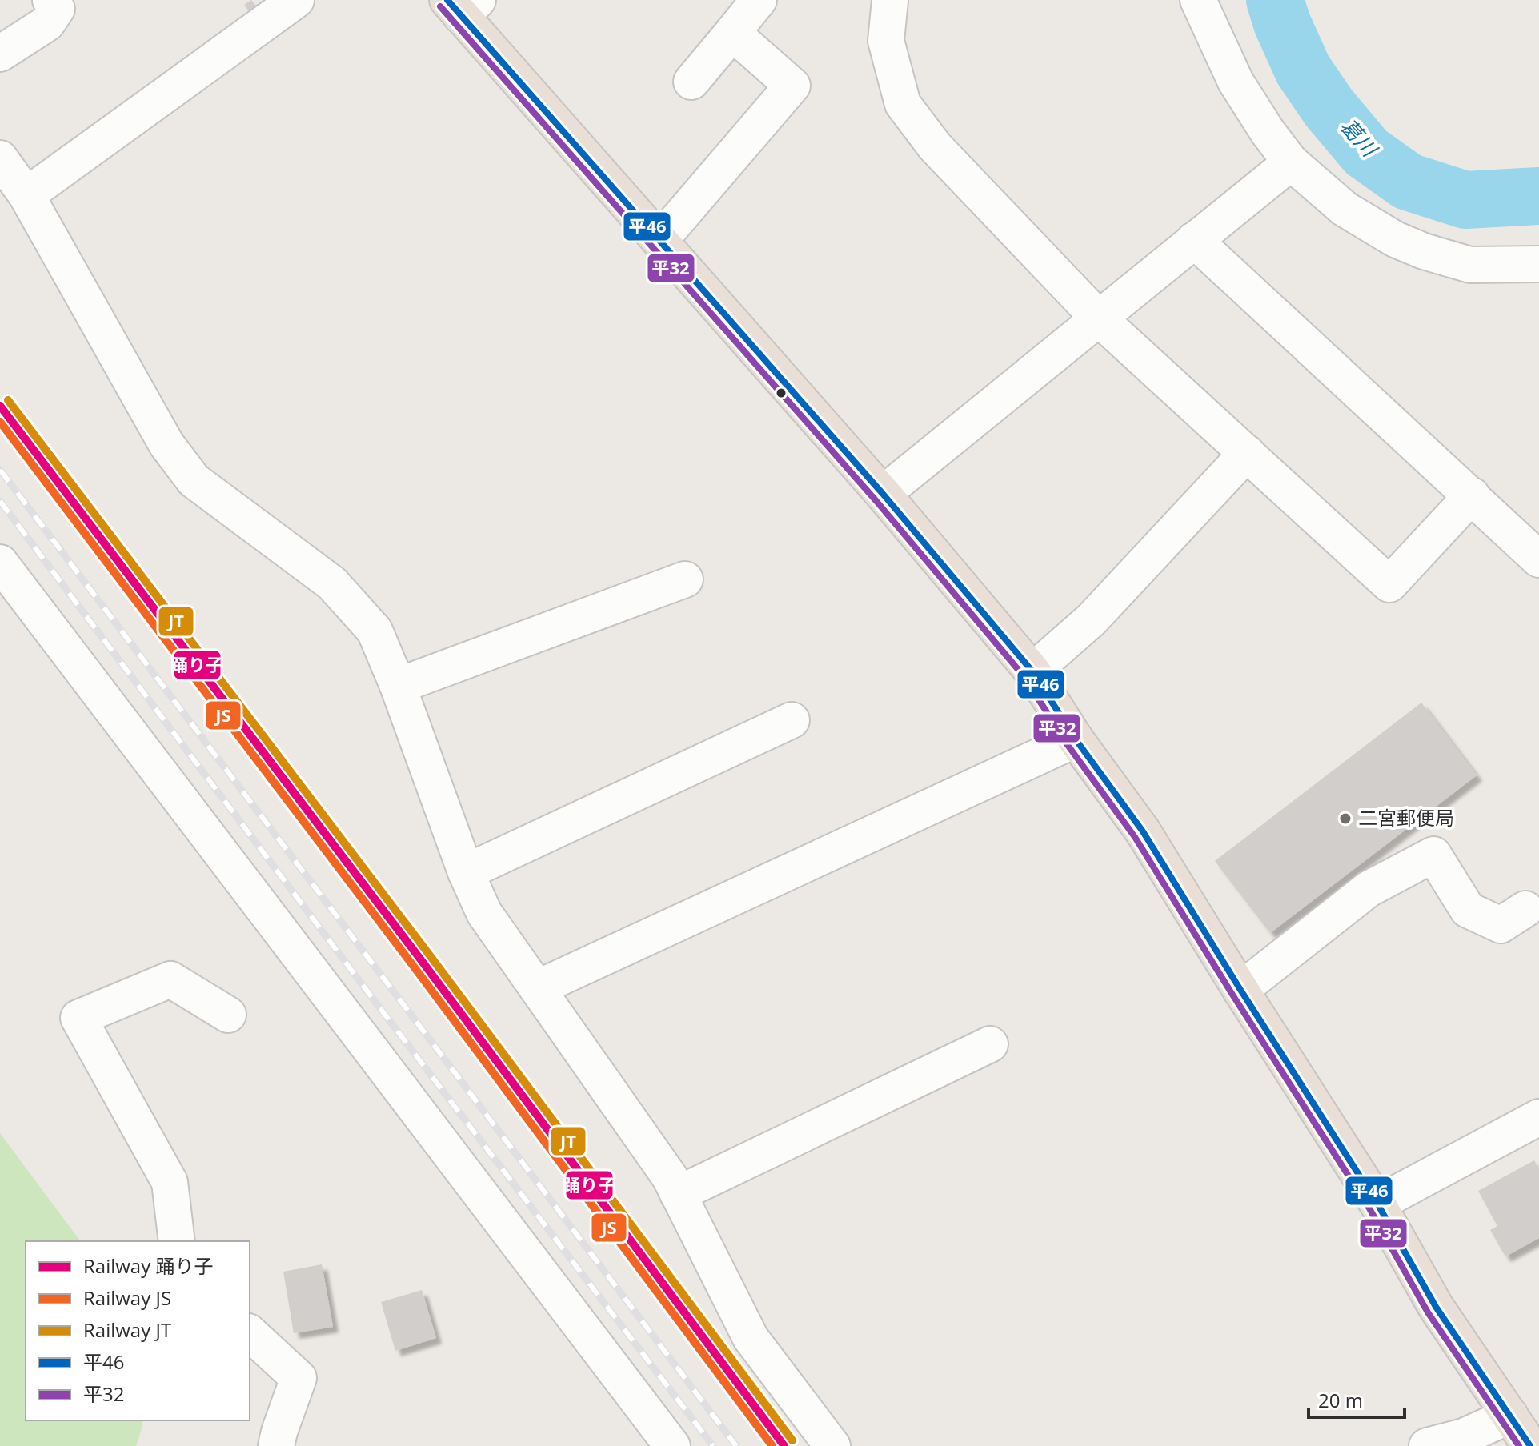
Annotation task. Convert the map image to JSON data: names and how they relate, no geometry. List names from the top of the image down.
{
  "water": ["葛川"],
  "places": ["二宮郵便局"],
  "lines": [
    "transit line 平46",
    "transit line 平32",
    "rail line JT",
    "rail line 踊り子",
    "rail line JS"
  ],
  "legend": [
    "Railway 踊り子",
    "Railway JS",
    "Railway JT",
    "平46",
    "平32"
  ],
  "scale_bar": "20 m"
}
